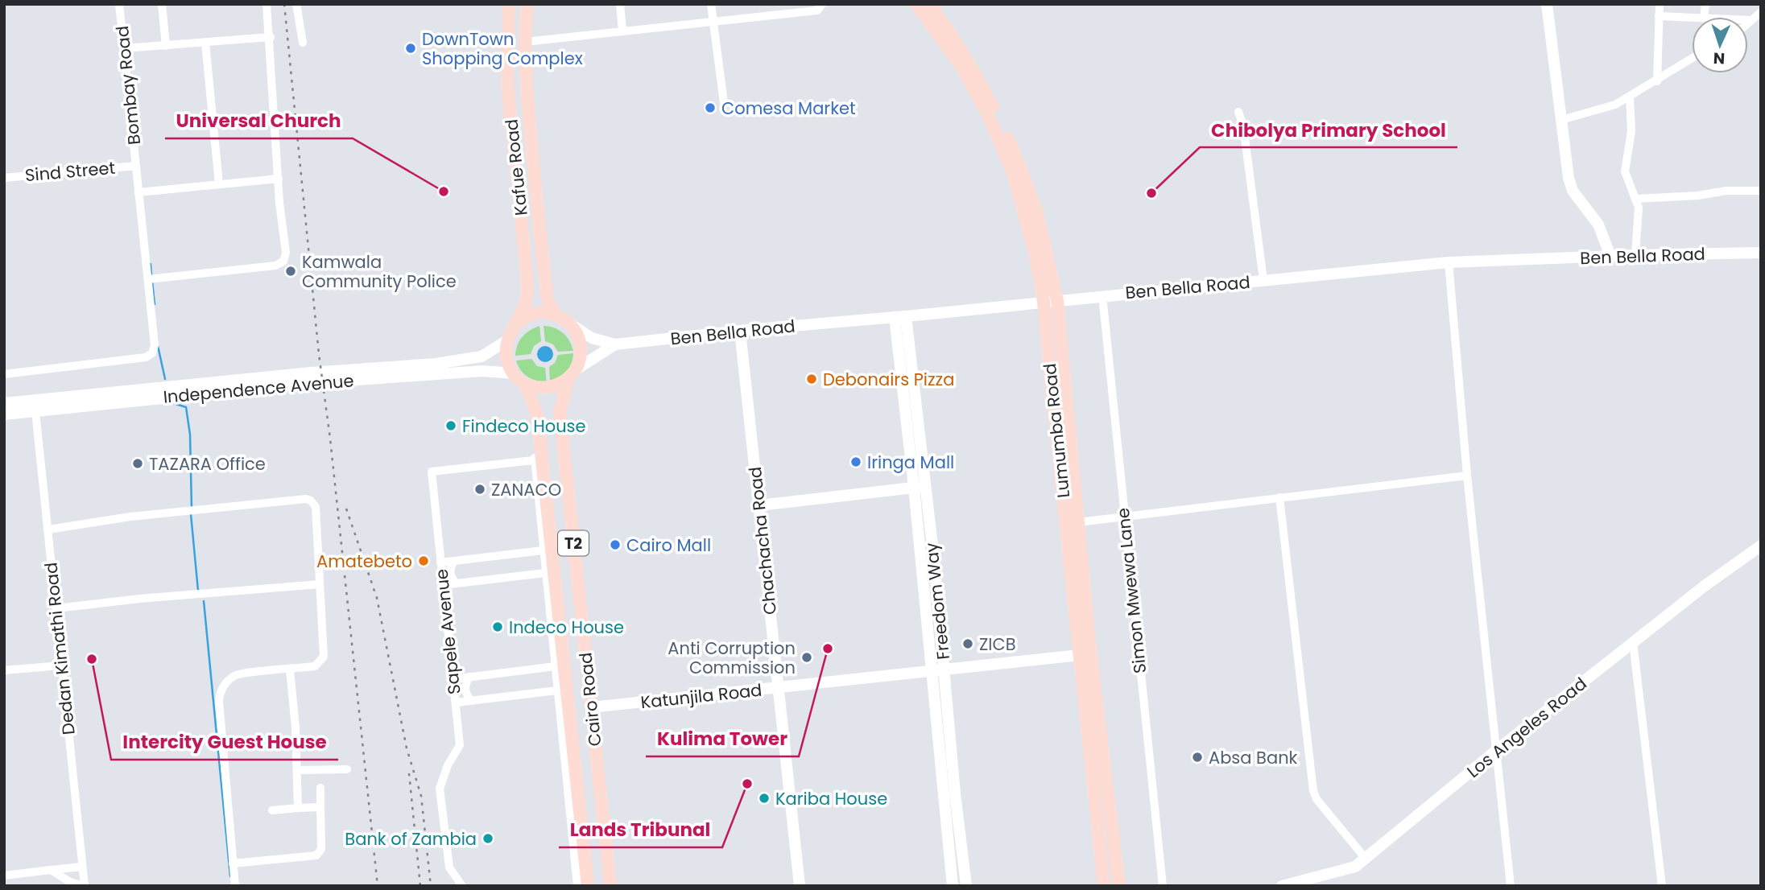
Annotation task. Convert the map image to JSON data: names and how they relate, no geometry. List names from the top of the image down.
{
  "streets": {
    "main road": [
      "Kafue Road",
      "Ben Bella Road",
      "Independence Avenue",
      "Lumumba Road",
      "Chachacha Road",
      "T2",
      "Freedom Way",
      "Katunjila Road",
      "Cairo Road",
      "Los Angeles Road"
    ],
    "street": [
      "Bombay Road",
      "Sind Street",
      "Simon Mwewa Lane",
      "Sapele Avenue",
      "Dedan Kimathi Road"
    ]
  },
  "crossings": [
    ["Bombay Road", "Sind Street"],
    ["Kafue Road", "Ben Bella Road"],
    ["Kafue Road", "Independence Avenue"],
    ["Kafue Road", "Cairo Road"],
    ["Ben Bella Road", "Independence Avenue"],
    ["Ben Bella Road", "Lumumba Road"],
    ["Ben Bella Road", "Chachacha Road"],
    ["Ben Bella Road", "Simon Mwewa Lane"],
    ["Ben Bella Road", "Freedom Way"],
    ["Ben Bella Road", "Cairo Road"],
    ["Independence Avenue", "Dedan Kimathi Road"],
    ["Independence Avenue", "Cairo Road"],
    ["Lumumba Road", "Katunjila Road"],
    ["Chachacha Road", "Katunjila Road"],
    ["Freedom Way", "Katunjila Road"],
    ["Katunjila Road", "Cairo Road"]
  ],
  "places": [
    "DownTown Shopping Complex",
    "Comesa Market",
    "Universal Church",
    "Chibolya Primary School",
    "Kamwala Community Police",
    "Debonairs Pizza",
    "Findeco House",
    "Iringa Mall",
    "TAZARA Office",
    "ZANACO",
    "Cairo Mall",
    "Amatebeto",
    "Indeco House",
    "ZICB",
    "Kulima Tower",
    "Anti Corruption Commission",
    "Intercity Guest House",
    "Absa Bank",
    "Lands Tribunal",
    "Kariba House",
    "Bank of Zambia"
  ],
  "north": "bottom"
}
